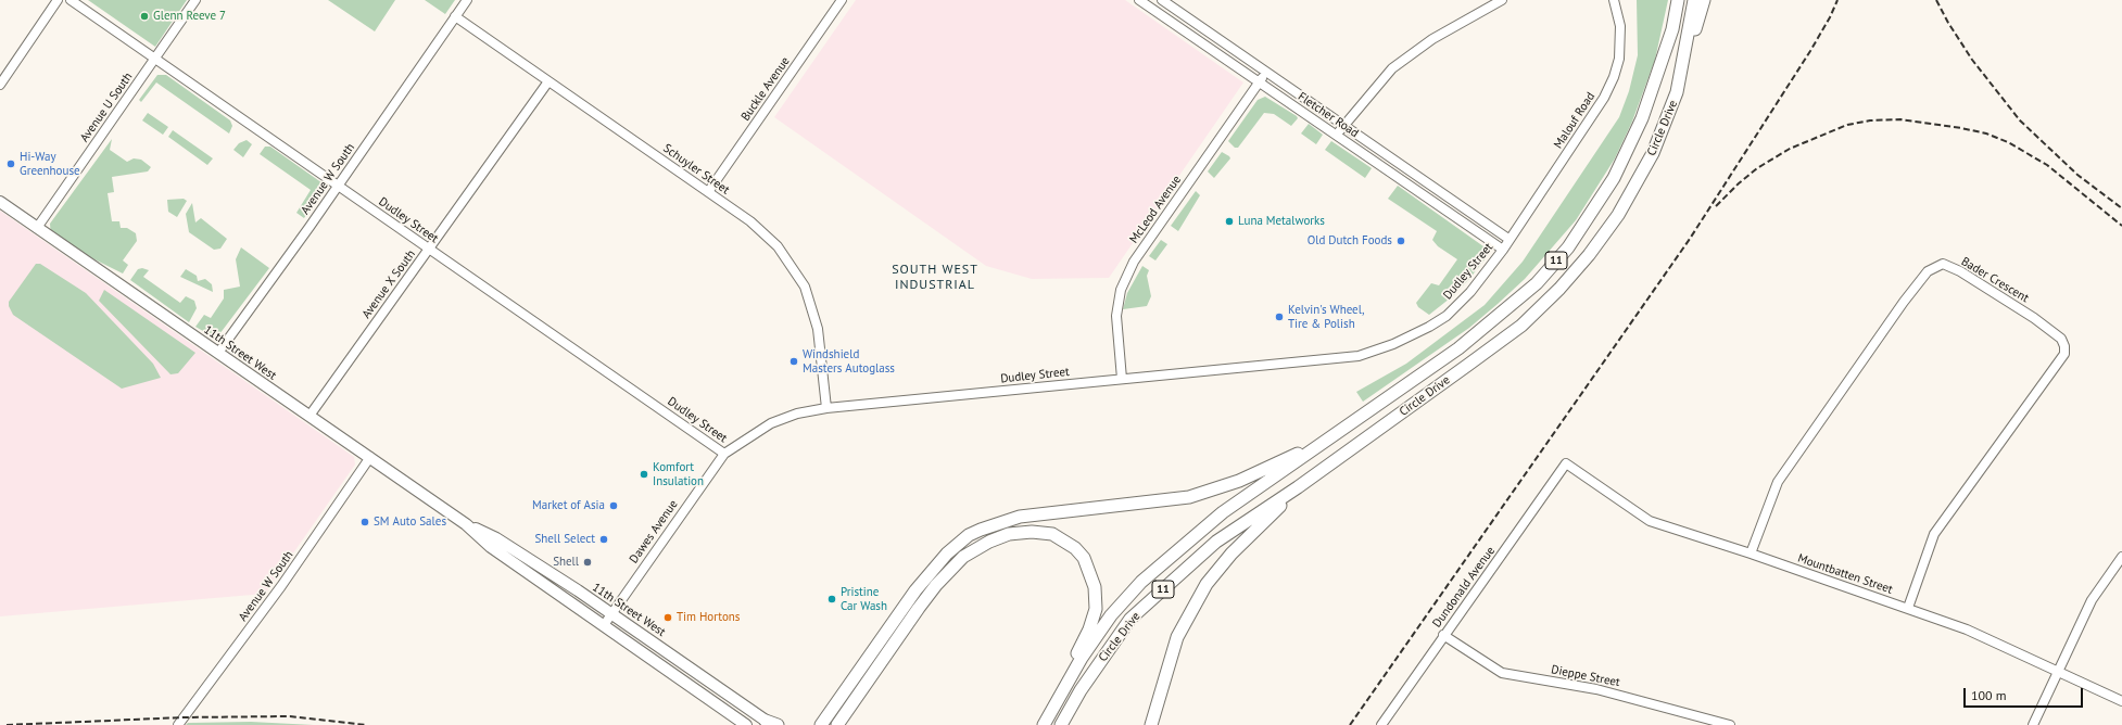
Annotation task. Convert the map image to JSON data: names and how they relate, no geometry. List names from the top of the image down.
{
  "streets": {
    "highway": ["Circle Drive", "11"],
    "main road": ["11th Street West"],
    "street": [
      "Buckle Avenue",
      "Avenue U South",
      "Fletcher Road",
      "Malouf Road",
      "Schuyler Street",
      "Avenue W South",
      "McLeod Avenue",
      "Dudley Street",
      "Bader Crescent",
      "Avenue X South",
      "Dawes Avenue",
      "Mountbatten Street",
      "Dundonald Avenue",
      "Dieppe Street"
    ]
  },
  "crossings": [
    ["Buckle Avenue", "Schuyler Street"],
    ["Avenue U South", "Dudley Street"],
    ["Avenue U South", "11th Street West"],
    ["Fletcher Road", "Malouf Road"],
    ["Fletcher Road", "McLeod Avenue"],
    ["Fletcher Road", "Dudley Street"],
    ["Malouf Road", "Dudley Street"],
    ["Schuyler Street", "Avenue W South"],
    ["Schuyler Street", "Dudley Street"],
    ["Schuyler Street", "Avenue X South"],
    ["Avenue W South", "Dudley Street"],
    ["Avenue W South", "11th Street West"],
    ["McLeod Avenue", "Dudley Street"],
    ["Dudley Street", "Avenue X South"],
    ["Dudley Street", "Dawes Avenue"],
    ["Bader Crescent", "Mountbatten Street"],
    ["Avenue X South", "11th Street West"],
    ["11th Street West", "Dawes Avenue"],
    ["Mountbatten Street", "Dundonald Avenue"],
    ["Dundonald Avenue", "Dieppe Street"]
  ],
  "districts": ["SOUTH WEST INDUSTRIAL"],
  "places": [
    "Glenn Reeve 7",
    "Hi-Way Greenhouse",
    "Luna Metalworks",
    "Old Dutch Foods",
    "Kelvin's Wheel, Tire & Polish",
    "Windshield Masters Autoglass",
    "Komfort Insulation",
    "Market of Asia",
    "SM Auto Sales",
    "Shell Select",
    "Shell",
    "Pristine Car Wash",
    "Tim Hortons"
  ],
  "scale_bar": "100 m"
}
